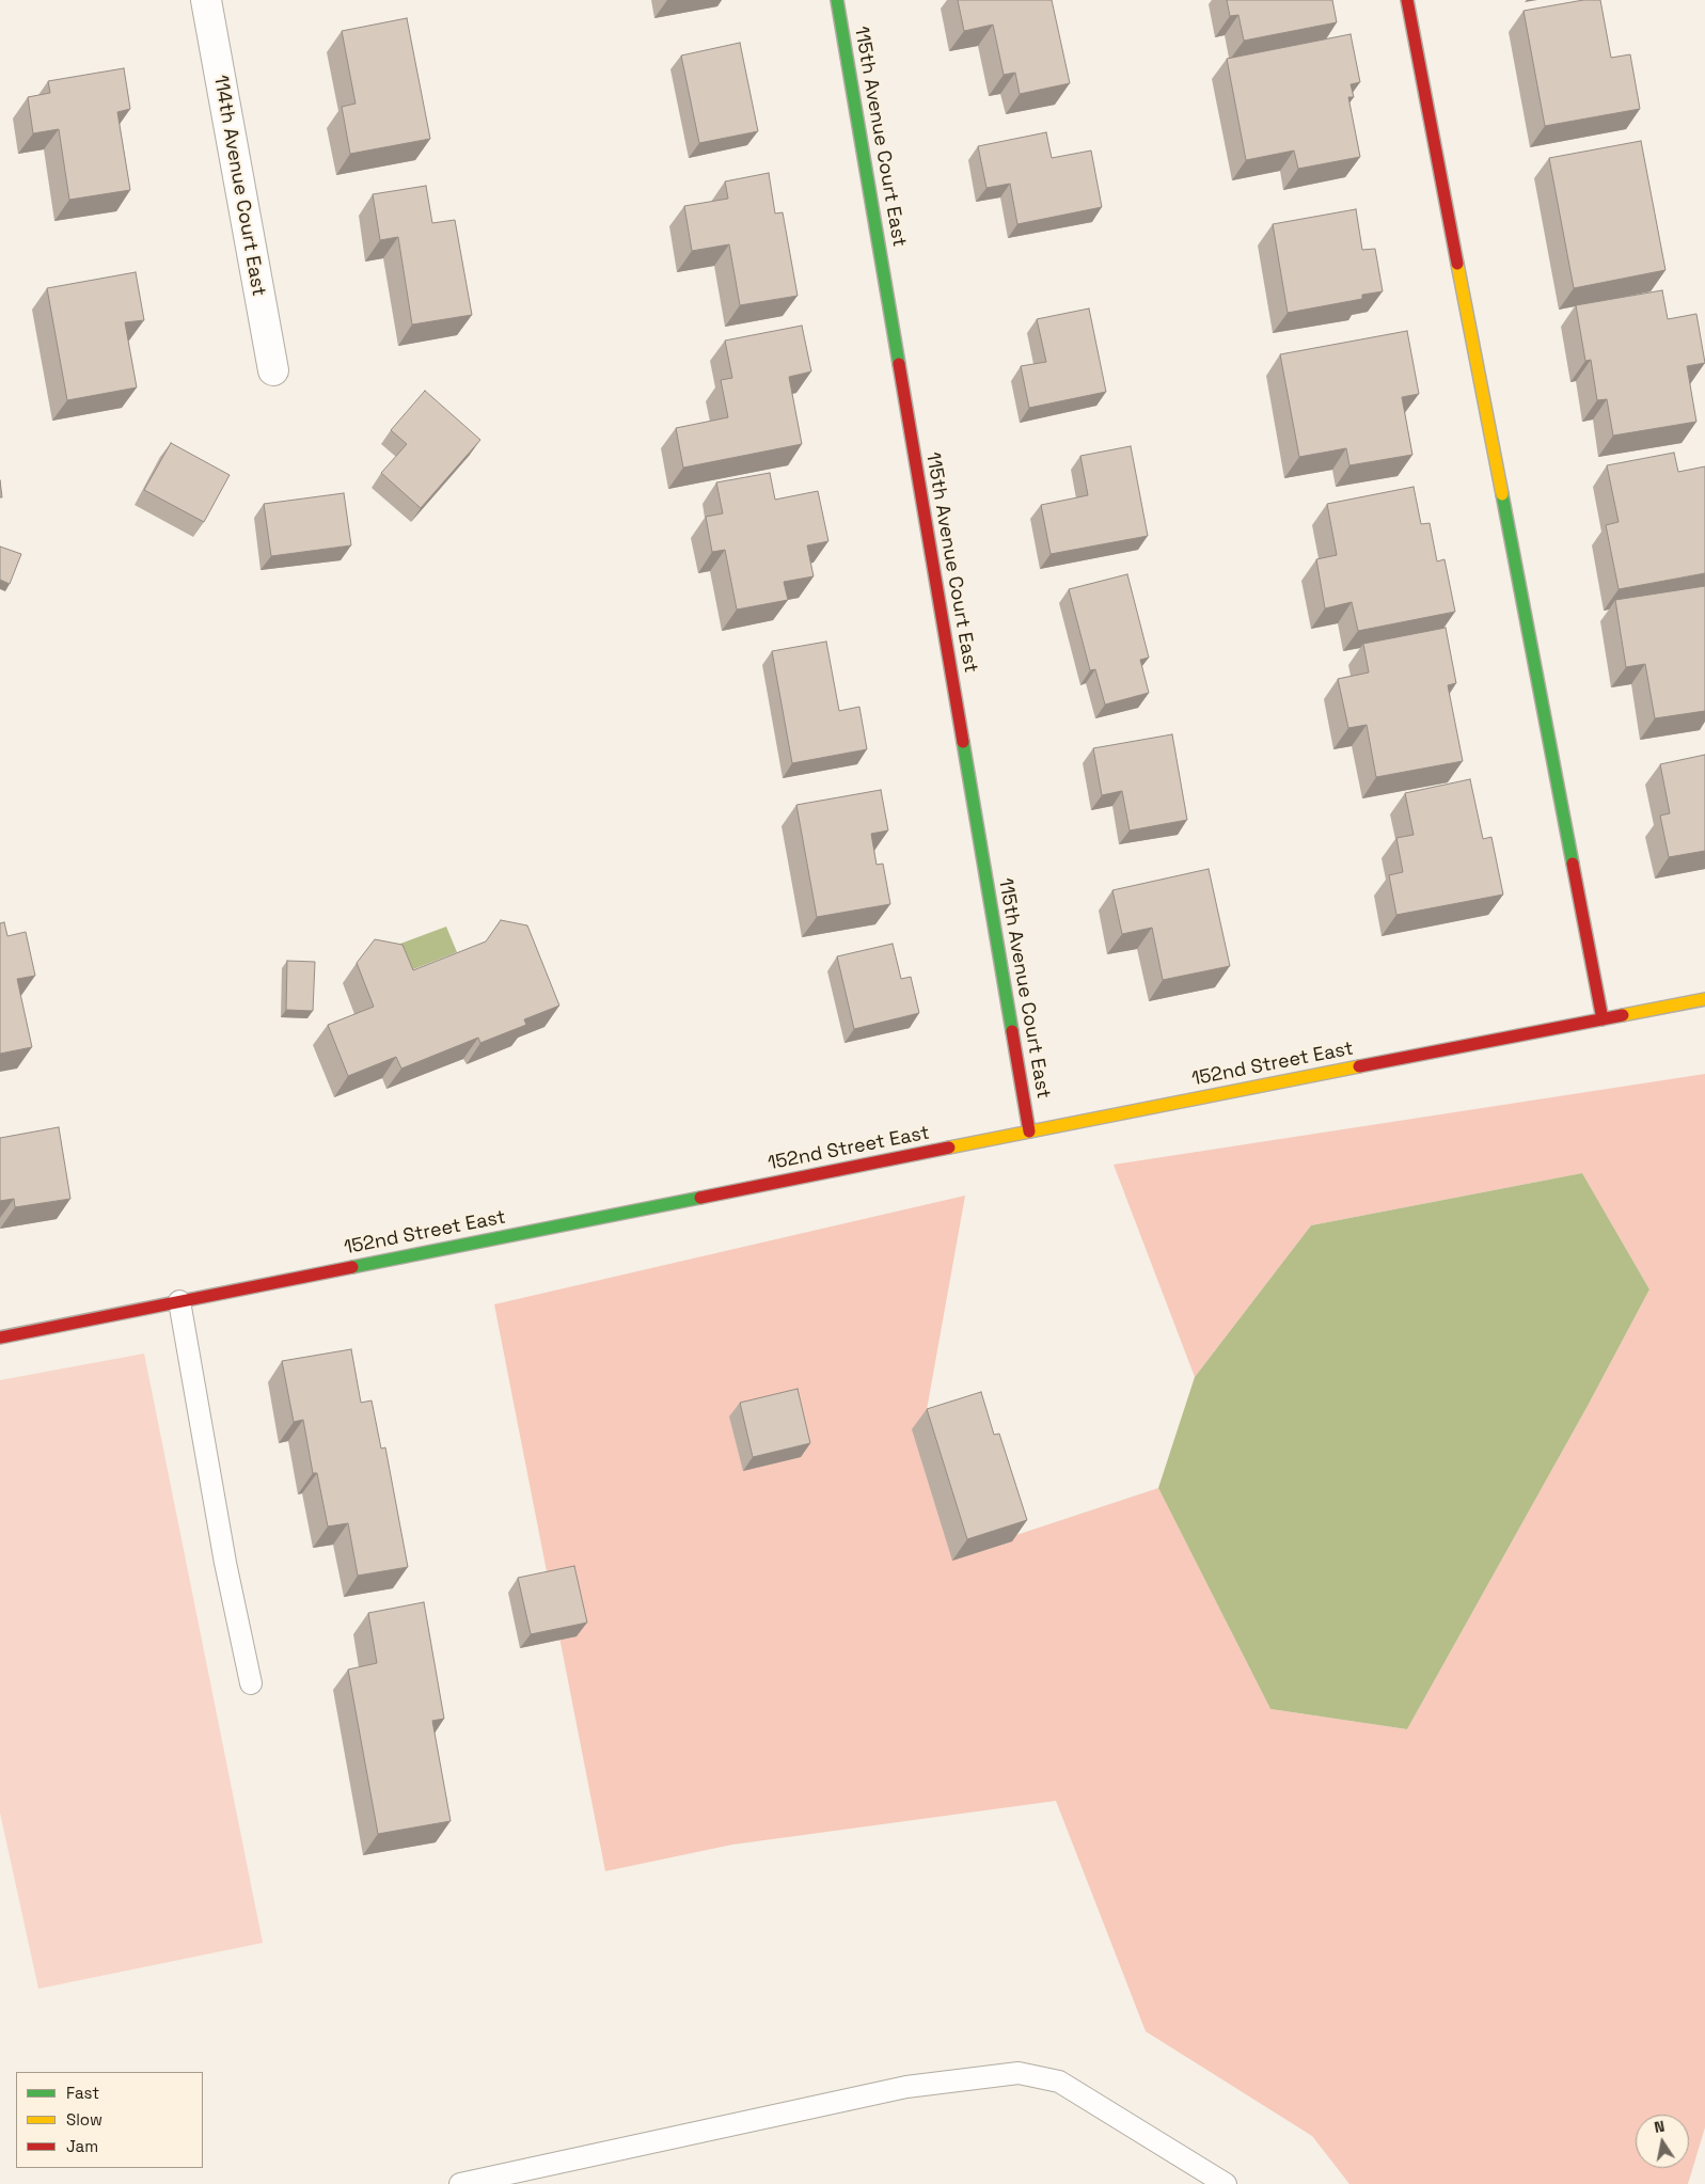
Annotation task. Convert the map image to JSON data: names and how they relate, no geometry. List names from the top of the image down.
{
  "streets": {
    "street": ["115th Avenue Court East", "114th Avenue Court East", "152nd Street East"]
  },
  "crossings": [
    ["115th Avenue Court East", "152nd Street East"]
  ],
  "legend": ["Fast", "Slow", "Jam"],
  "north": "top"
}
